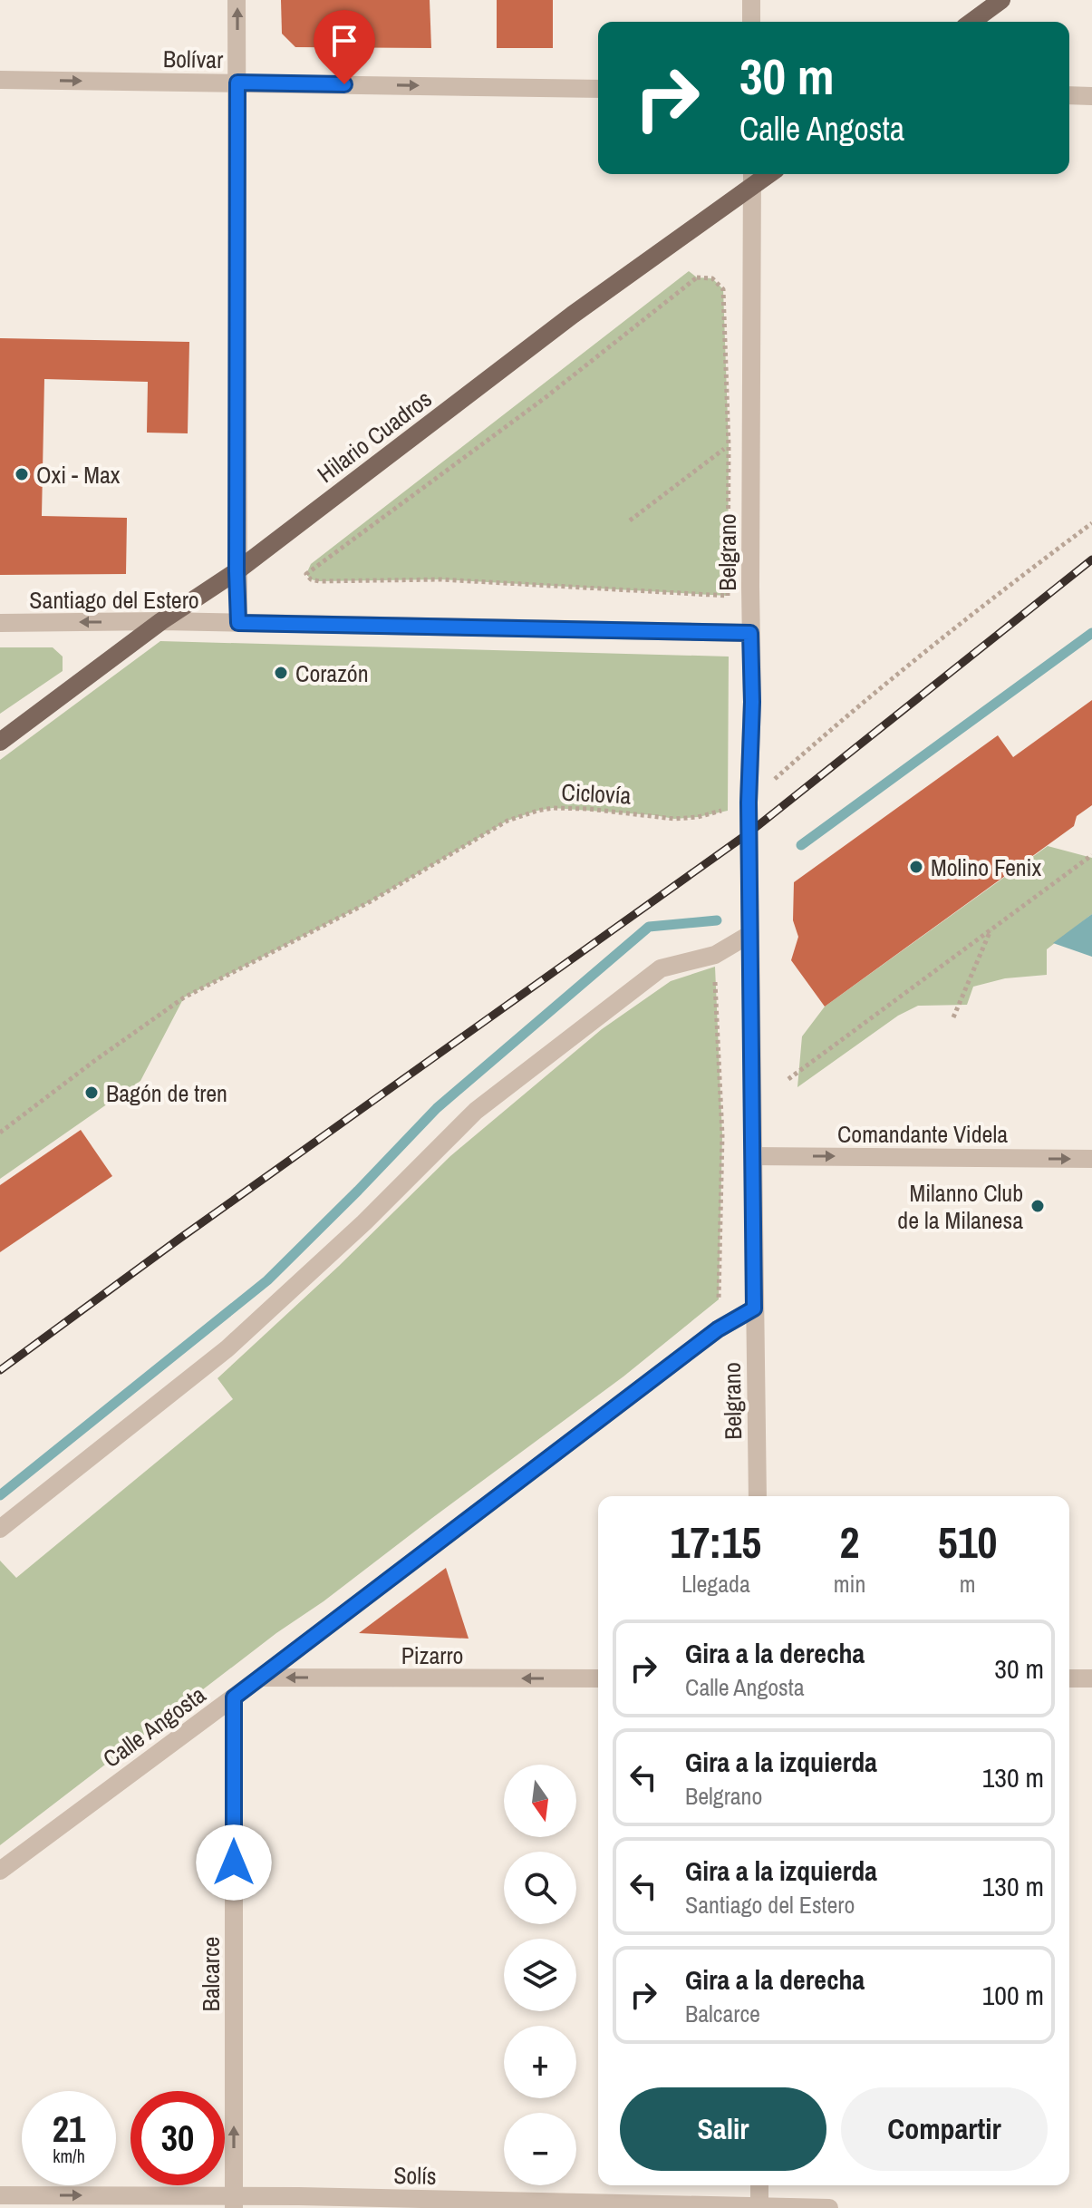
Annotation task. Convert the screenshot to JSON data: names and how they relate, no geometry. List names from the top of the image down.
{
  "streets": {
    "main road": ["Hilario Cuadros"],
    "street": [
      "Bolívar",
      "Belgrano",
      "Santiago del Estero",
      "Comandante Videla",
      "Pizarro",
      "Calle Angosta",
      "Balcarce",
      "Solís"
    ],
    "path": ["Ciclovía"]
  },
  "crossings": [
    ["Hilario Cuadros", "Belgrano"],
    ["Hilario Cuadros", "Santiago del Estero"],
    ["Belgrano", "Santiago del Estero"],
    ["Belgrano", "Ciclovía"],
    ["Belgrano", "Comandante Videla"],
    ["Belgrano", "Calle Angosta"],
    ["Pizarro", "Calle Angosta"],
    ["Calle Angosta", "Balcarce"],
    ["Balcarce", "Solís"]
  ],
  "one_way": [
    "Bolívar",
    "Comandante Videla",
    "Pizarro",
    "Balcarce"
  ],
  "places": [
    "Oxi - Max",
    "Corazón",
    "Molino Fenix",
    "Bagón de tren",
    "Milanno Club de la Milanesa"
  ],
  "north": "bottom",
  "page": {
    "turn": ["30 m", "Calle Angosta"],
    "eta": [
      "17:15",
      "Llegada",
      "2",
      "min",
      "510",
      "m"
    ],
    "list": [
      {
        "name": "Gira a la derecha",
        "note": "Calle Angosta",
        "value": "30 m"
      },
      {
        "name": "Gira a la izquierda",
        "note": "Belgrano",
        "value": "130 m"
      },
      {
        "name": "Gira a la izquierda",
        "note": "Santiago del Estero",
        "value": "130 m"
      },
      {
        "name": "Gira a la derecha",
        "note": "Balcarce",
        "value": "100 m"
      }
    ],
    "map_buttons": ["+", "−"],
    "buttons": ["Salir", "Compartir"],
    "speed": "21 km/h",
    "limit": "30"
  }
}
